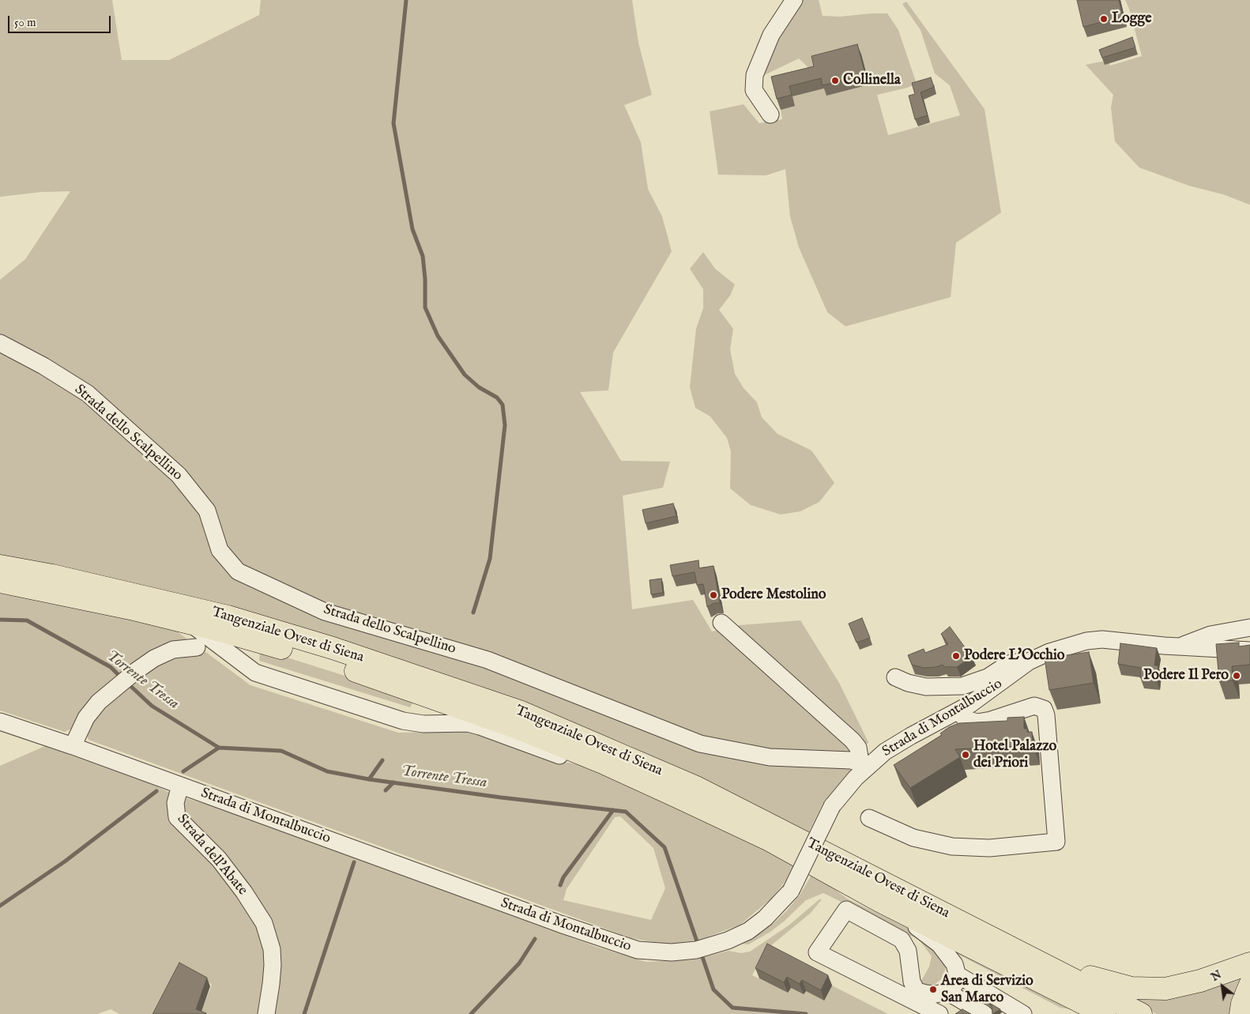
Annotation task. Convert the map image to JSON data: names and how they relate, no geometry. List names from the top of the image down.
{
  "streets": {
    "highway": ["Tangenziale Ovest di Siena"],
    "street": ["Strada dello Scalpellino", "Strada di Montalbuccio", "Strada dell'Abate"]
  },
  "crossings": [
    ["Strada dello Scalpellino", "Strada di Montalbuccio"],
    ["Strada di Montalbuccio", "Strada dell'Abate"]
  ],
  "water": ["Torrente Tressa"],
  "places": [
    "Logge",
    "Collinella",
    "Podere Mestolino",
    "Podere L'Occhio",
    "Podere Il Pero",
    "Hotel Palazzo dei Priori",
    "Area di Servizio San Marco"
  ],
  "scale_bar": "50 m",
  "north": "top left"
}
